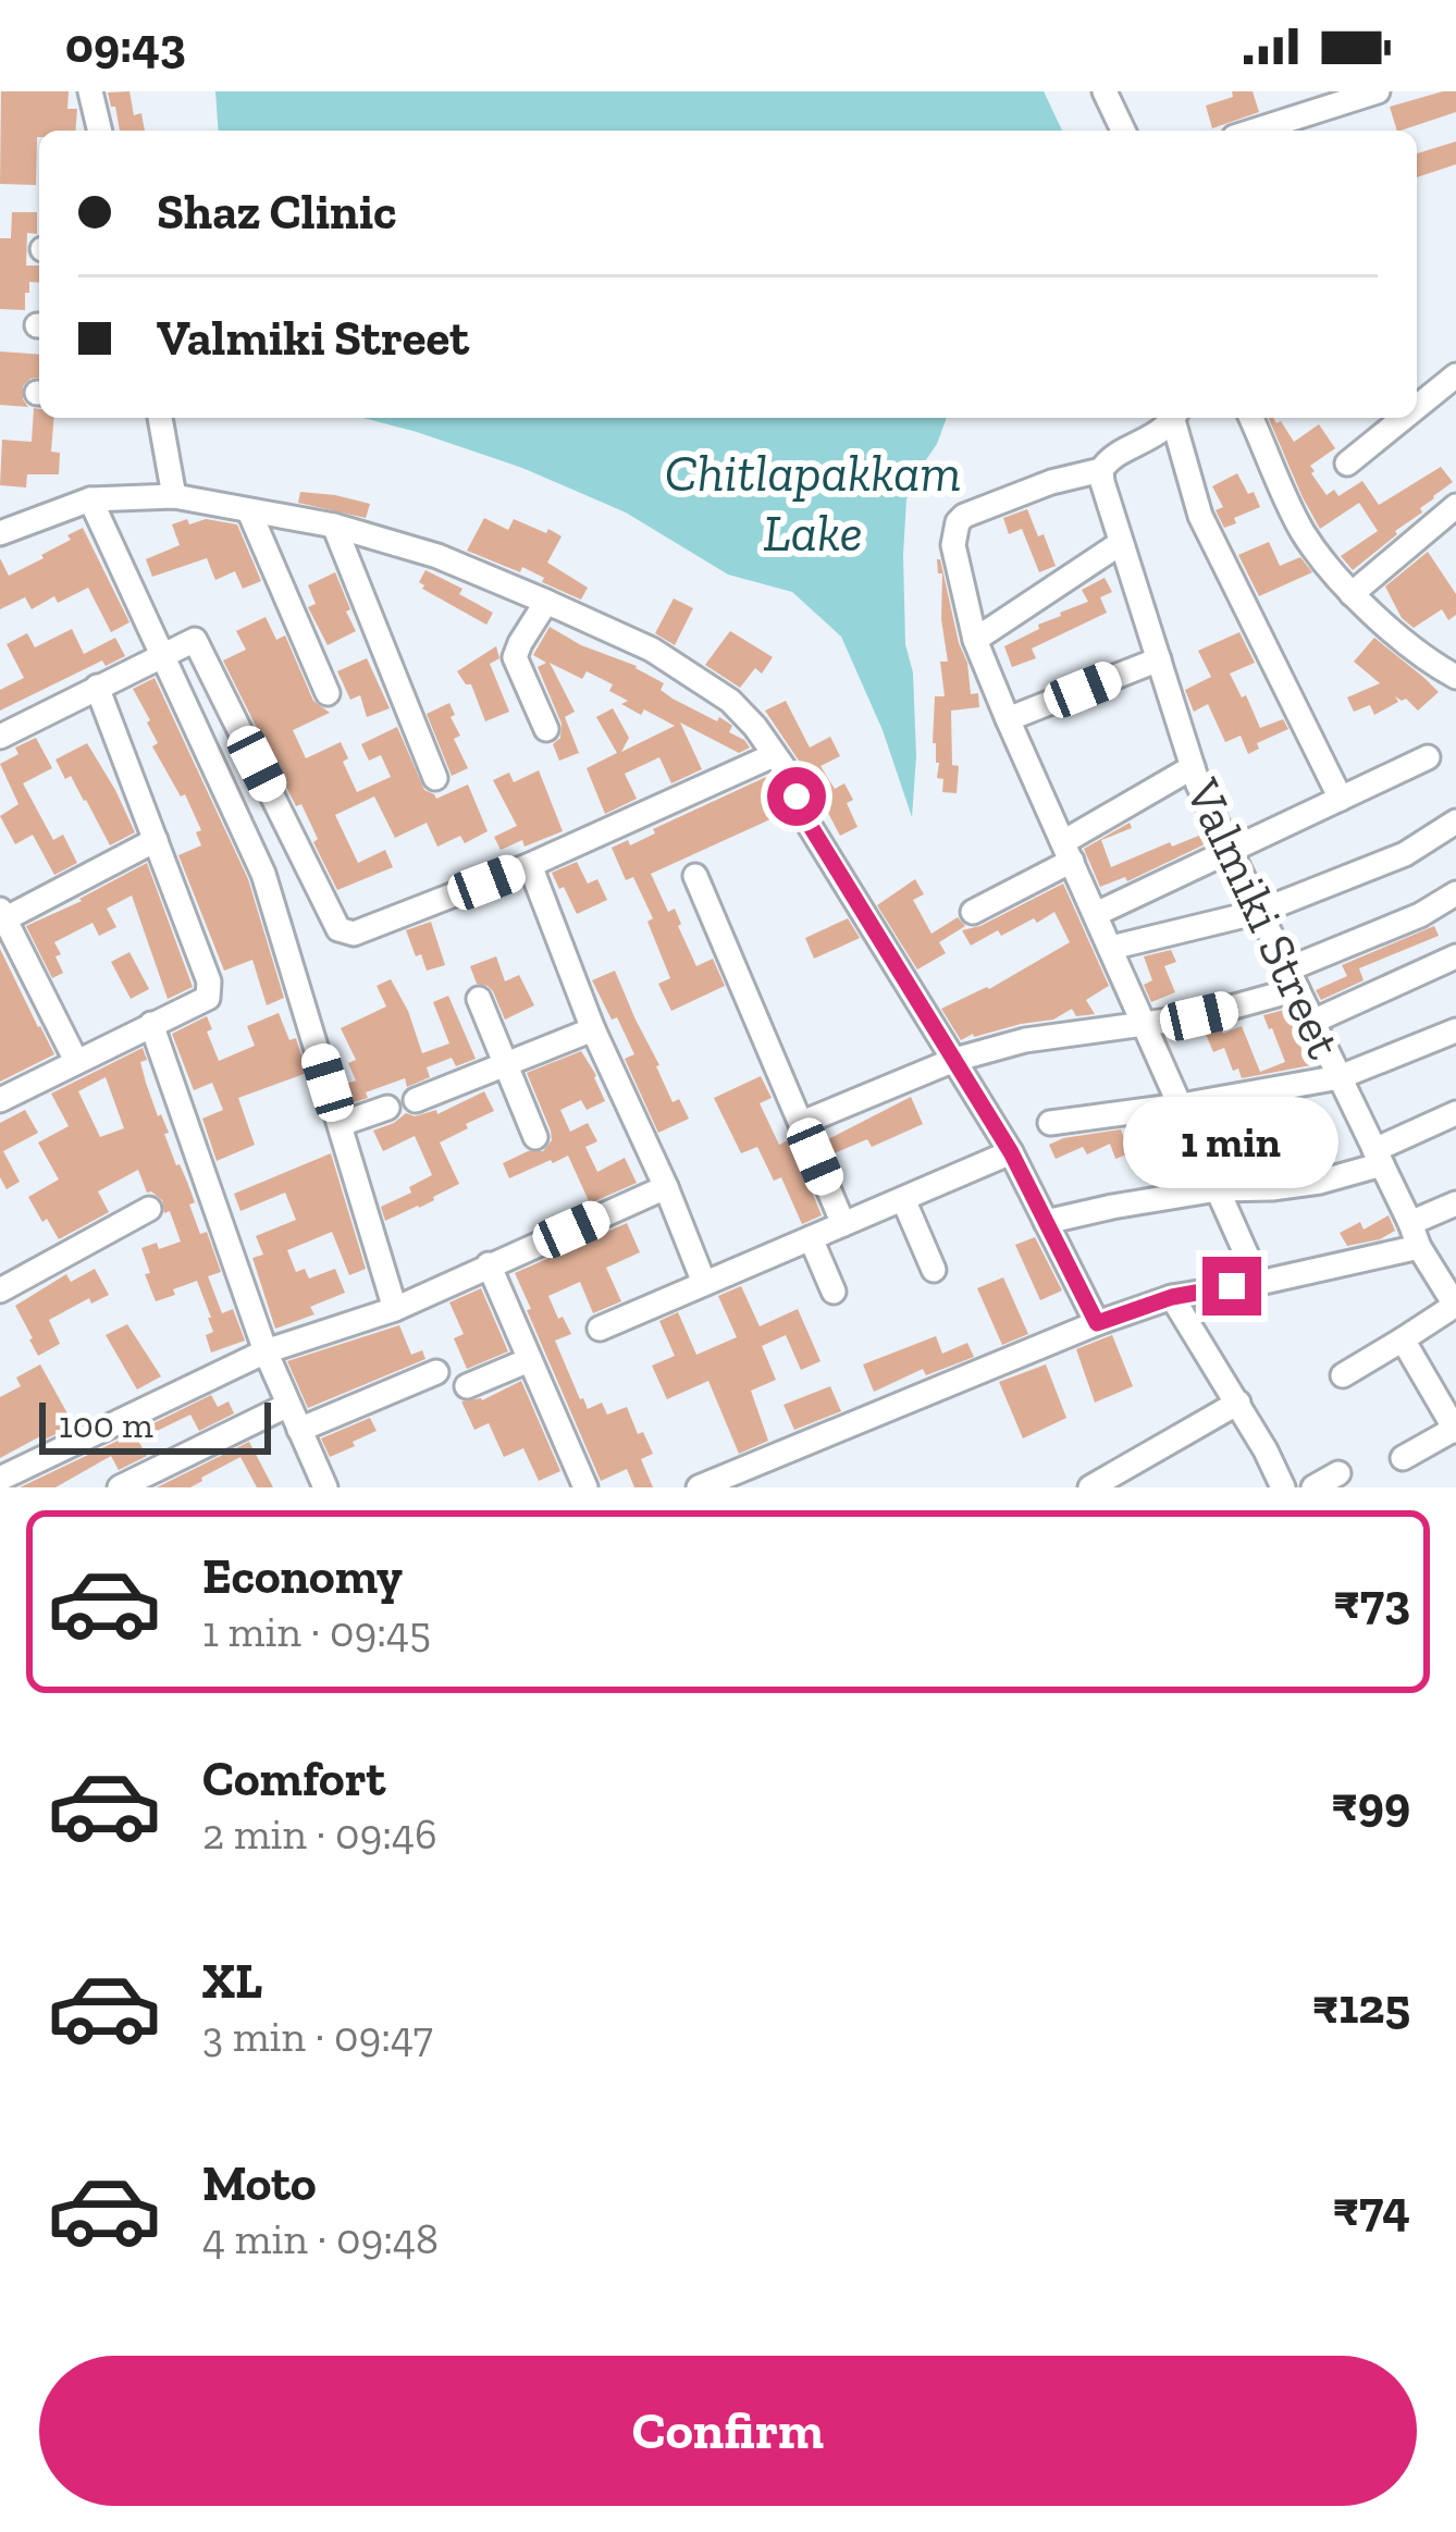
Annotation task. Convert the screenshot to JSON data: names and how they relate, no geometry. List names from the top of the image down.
{
  "streets": {
    "street": ["Valmiki Street"]
  },
  "water": ["Chitlapakkam Lake"],
  "scale_bar": "100 m",
  "page": {
    "status": "09:43",
    "banner": ["Shaz Clinic", "Valmiki Street"],
    "bubble": "1 min",
    "scale": "100 m",
    "list": [
      {
        "name": "Economy",
        "note": "1 min · 09:45",
        "value": "₹73"
      },
      {
        "name": "Comfort",
        "note": "2 min · 09:46",
        "value": "₹99"
      },
      {
        "name": "XL",
        "note": "3 min · 09:47",
        "value": "₹125"
      },
      {
        "name": "Moto",
        "note": "4 min · 09:48",
        "value": "₹74"
      }
    ],
    "buttons": "Confirm"
  }
}
